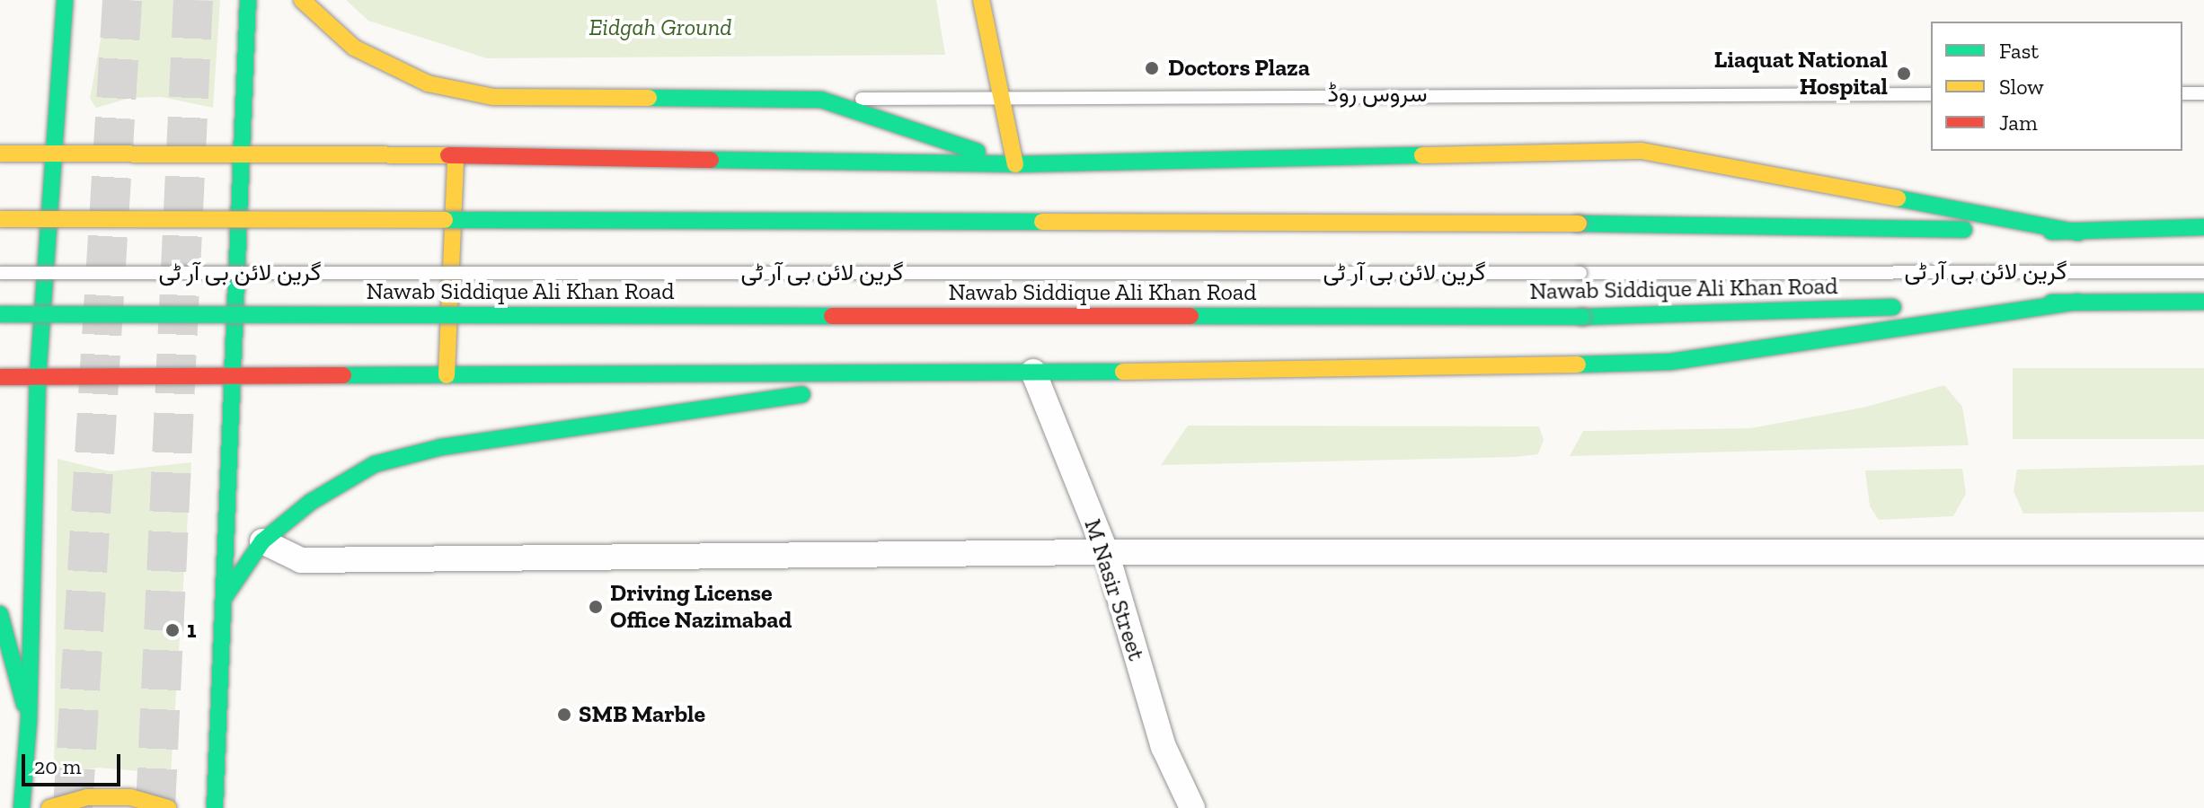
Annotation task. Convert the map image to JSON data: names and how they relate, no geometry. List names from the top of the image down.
{
  "streets": {
    "main road": ["Nawab Siddique Ali Khan Road"],
    "street": ["M Nasir Street"],
    "lane": ["سروس روڈ", "گرین لائن بی آر ٹی"]
  },
  "parks": ["Eidgah Ground"],
  "places": [
    "Doctors Plaza",
    "Liaquat National Hospital",
    "Driving License Office Nazimabad",
    "1",
    "SMB Marble"
  ],
  "legend": ["Fast", "Slow", "Jam"],
  "scale_bar": "20 m"
}
